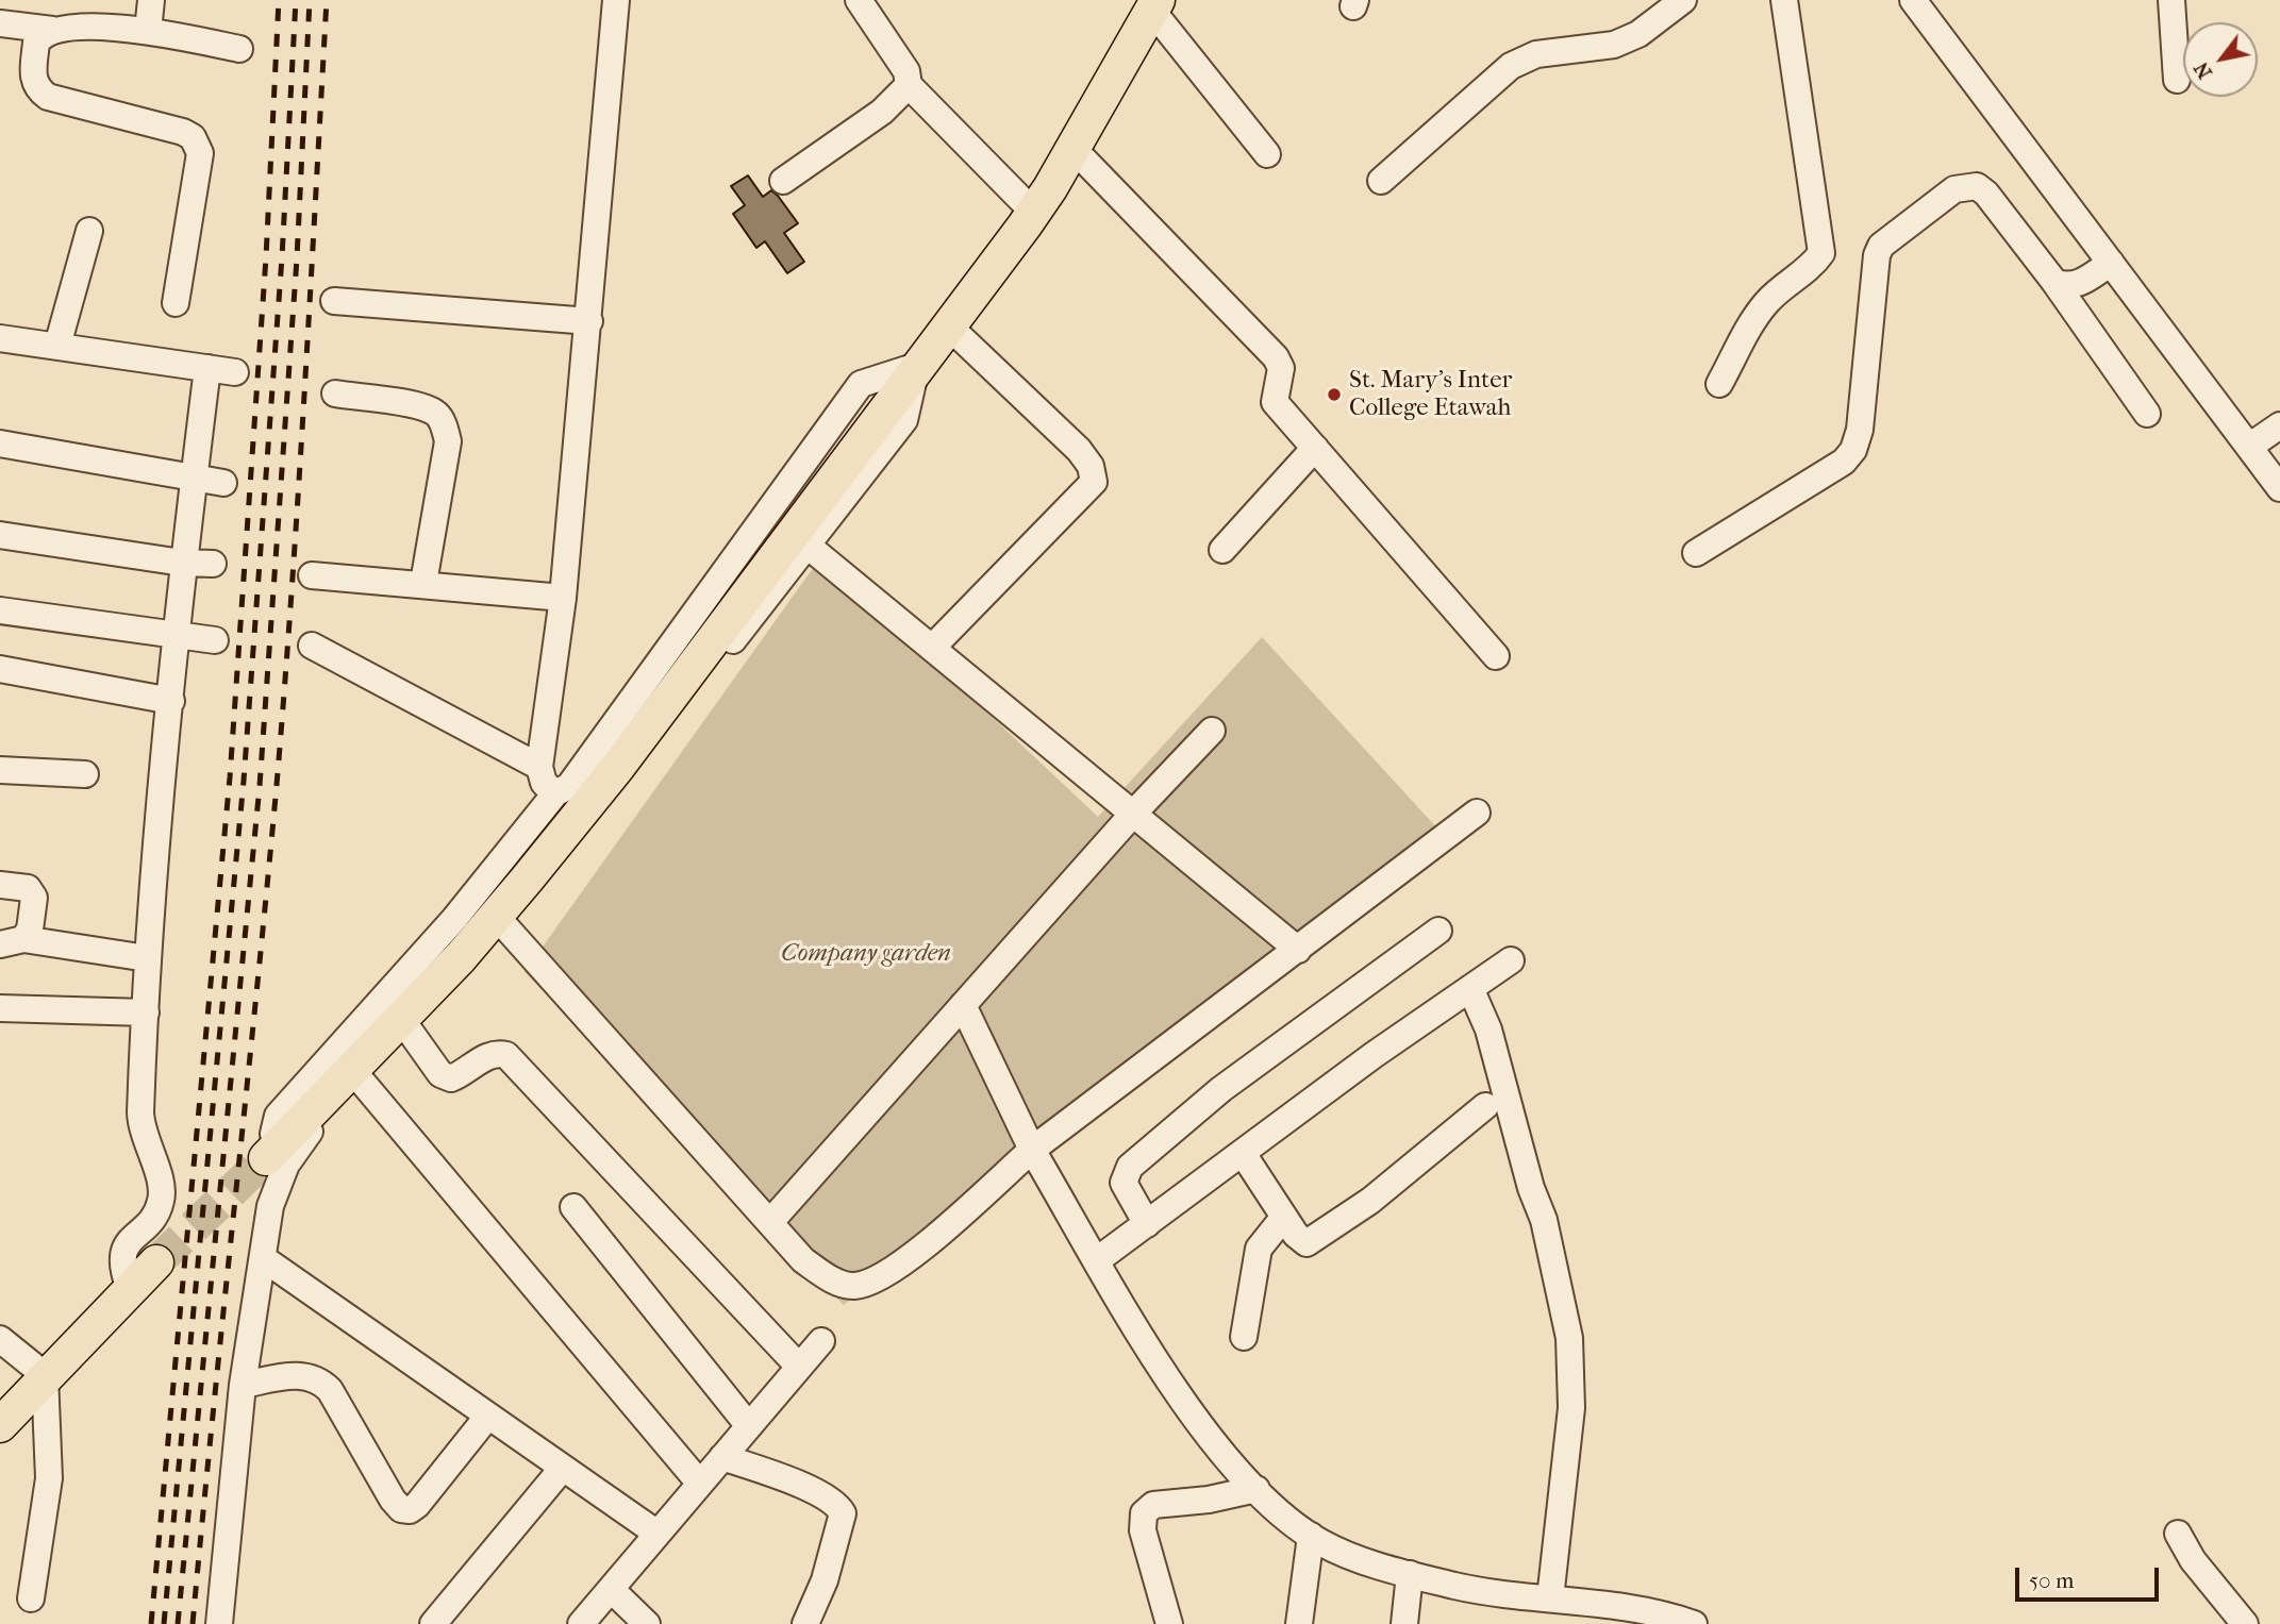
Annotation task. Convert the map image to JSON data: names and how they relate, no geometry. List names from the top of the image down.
{
  "parks": ["Company garden"],
  "places": ["St. Mary's Inter College Etawah"],
  "scale_bar": "50 m",
  "north": "bottom left"
}
